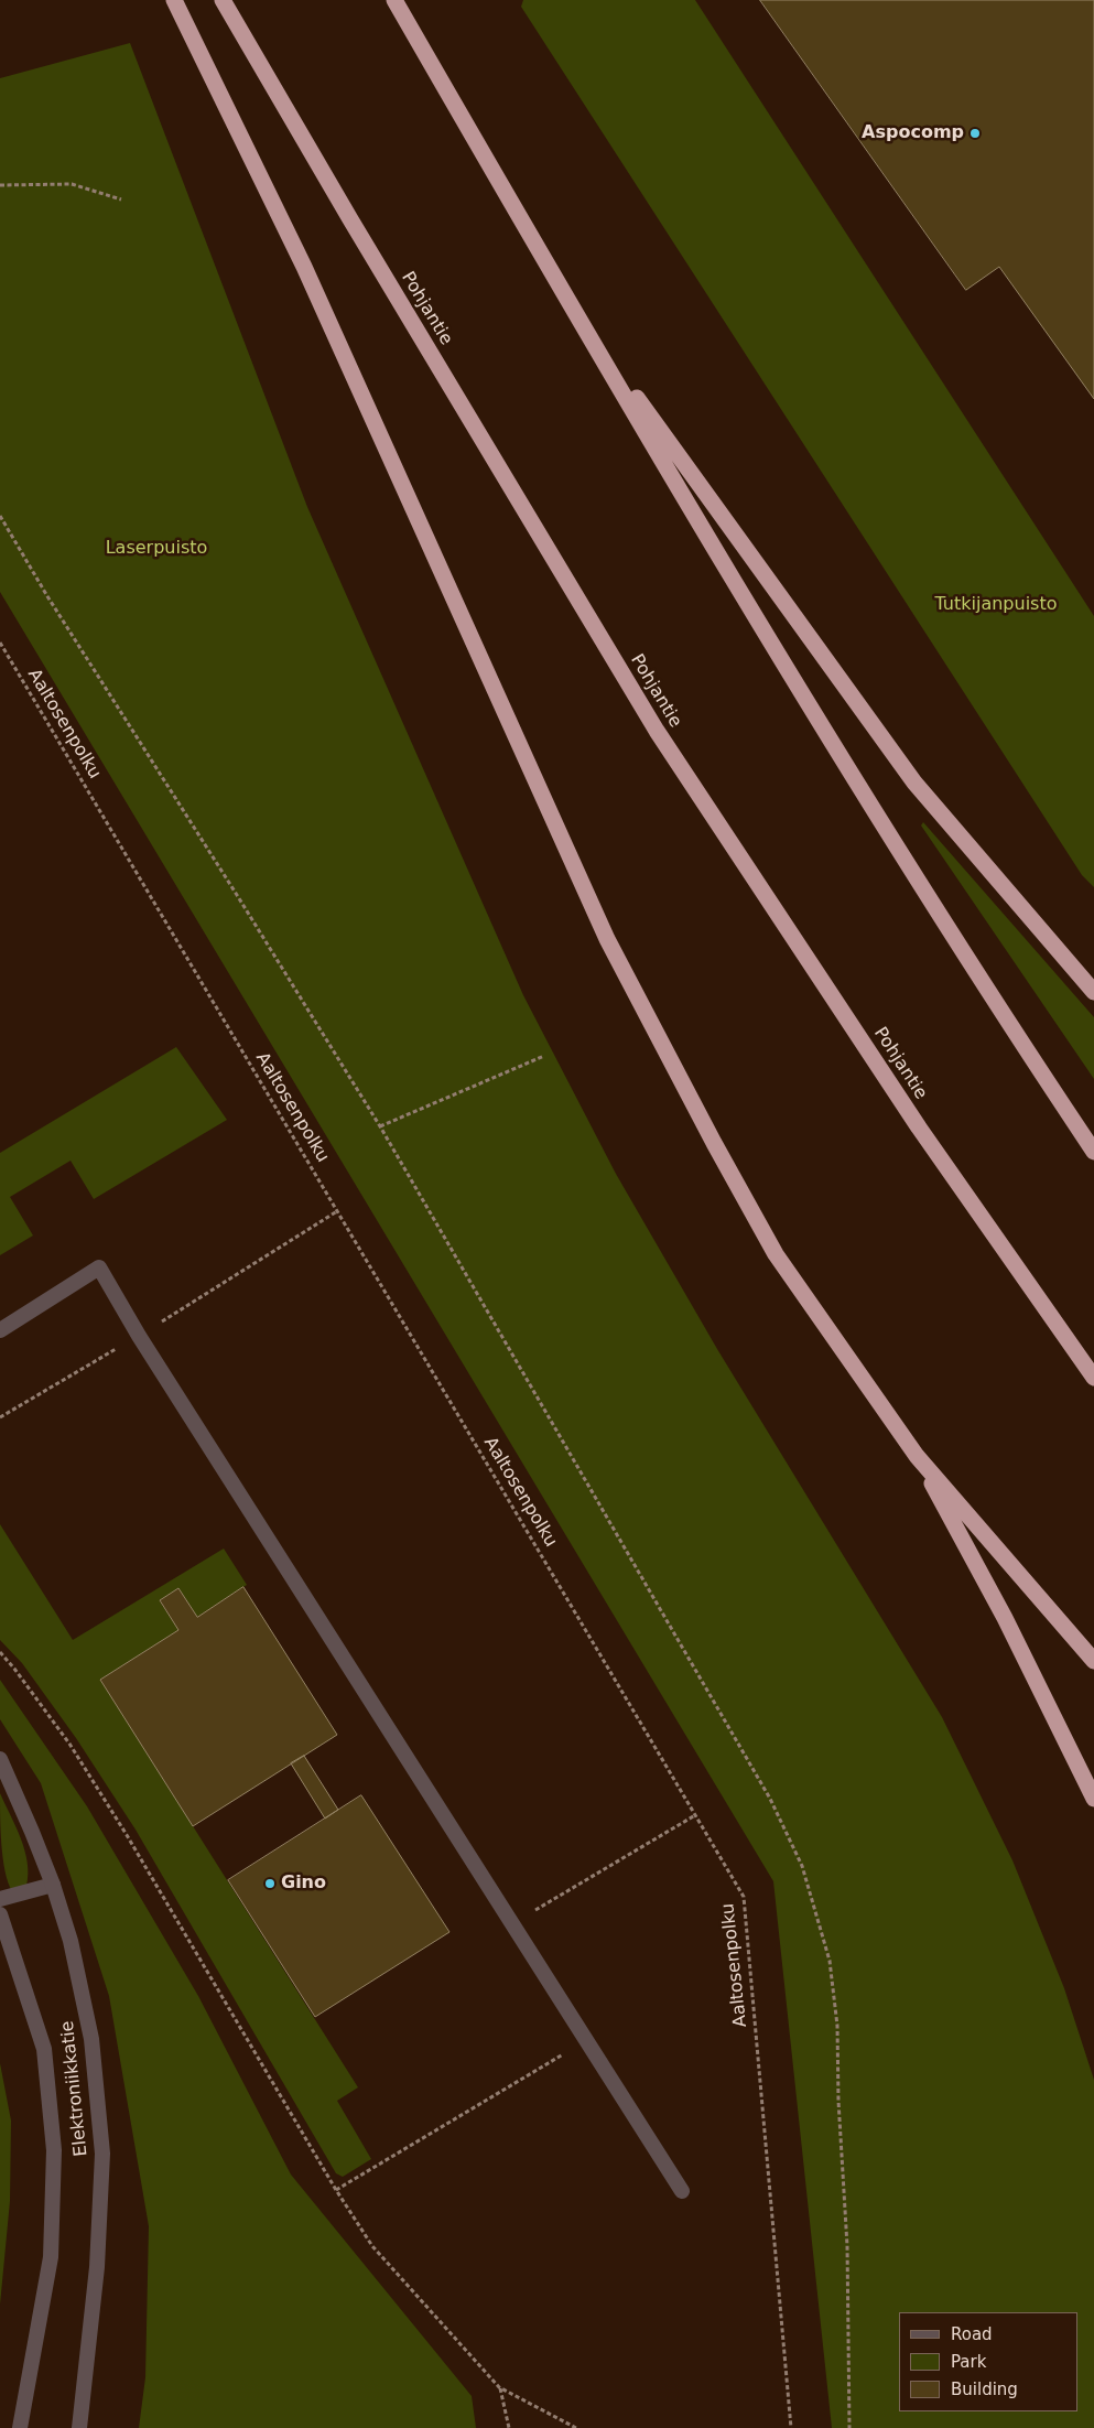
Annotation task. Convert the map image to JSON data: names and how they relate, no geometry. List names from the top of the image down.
{
  "streets": {
    "highway": ["Pohjantie"],
    "street": ["Elektroniikkatie"],
    "path": ["Aaltosenpolku"]
  },
  "parks": ["Laserpuisto", "Tutkijanpuisto"],
  "places": ["Aspocomp", "Gino"],
  "legend": ["Road", "Park", "Building"]
}
